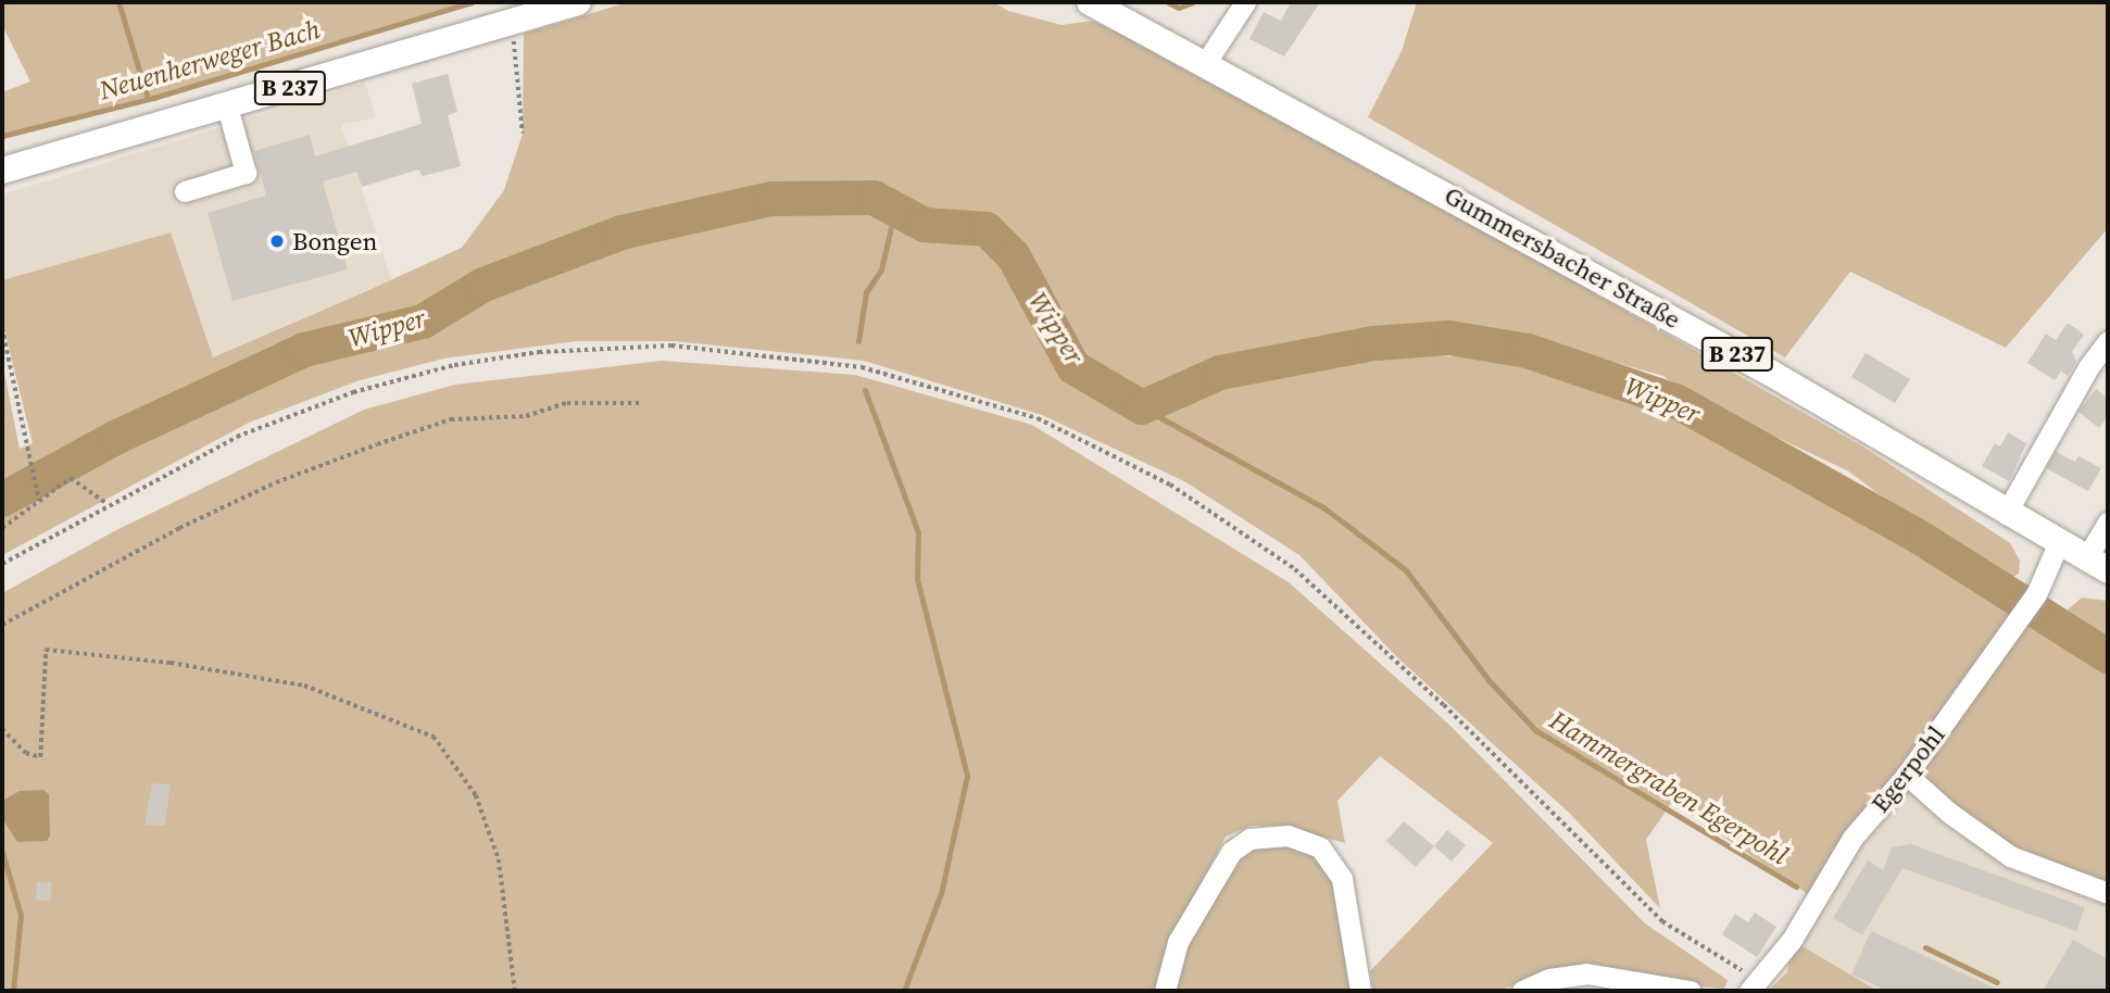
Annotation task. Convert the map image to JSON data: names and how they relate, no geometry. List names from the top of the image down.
{
  "streets": {
    "main road": ["B 237", "Gummersbacher Straße"],
    "street": ["Egerpohl"]
  },
  "crossings": [
    ["Gummersbacher Straße", "Egerpohl"]
  ],
  "water": ["Neuenherweger Bach", "Wipper", "Hammergraben Egerpohl"],
  "places": ["Bongen"]
}
